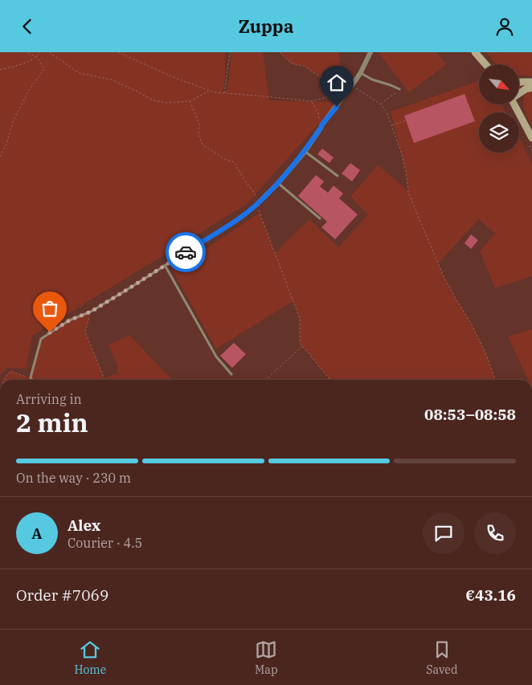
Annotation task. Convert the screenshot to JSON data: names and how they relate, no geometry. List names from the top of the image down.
{
  "north": "bottom right",
  "page": {
    "header": "Zuppa",
    "heading": ["2 min", "Arriving in", "08:53–08:58"],
    "panel": [
      "Alex",
      "Courier · 4.5",
      "Order #7069",
      "€43.16"
    ],
    "bar": "On the way · 230 m",
    "round": "A",
    "tabs": ["Home", "Map", "Saved"]
  }
}
